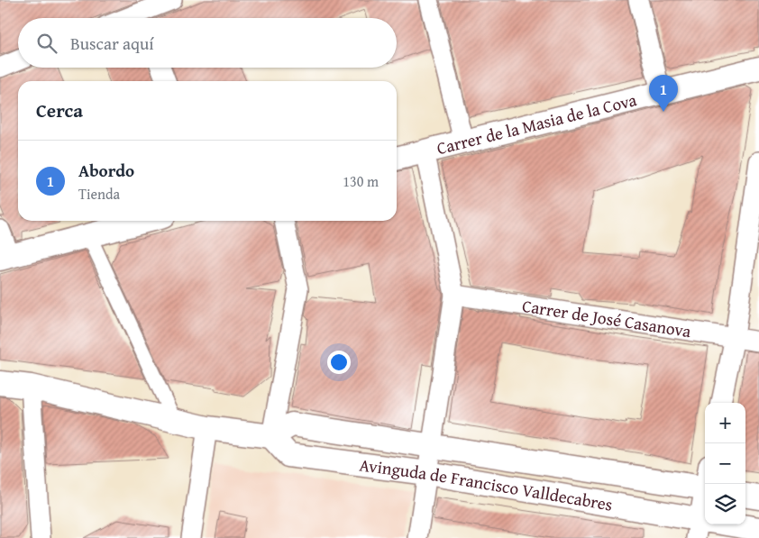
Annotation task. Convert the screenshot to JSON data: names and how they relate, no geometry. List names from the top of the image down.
{
  "streets": {
    "street": ["Carrer de la Masia de la Cova", "Carrer de José Casanova", "Avinguda de Francisco Valldecabres"]
  },
  "page": {
    "search": "Buscar aquí",
    "pins": "1",
    "heading": "Cerca",
    "list": [
      {
        "mark": "1",
        "name": "Abordo",
        "note": "Tienda",
        "value": "130 m"
      }
    ],
    "map_buttons": ["+", "−"]
  }
}
